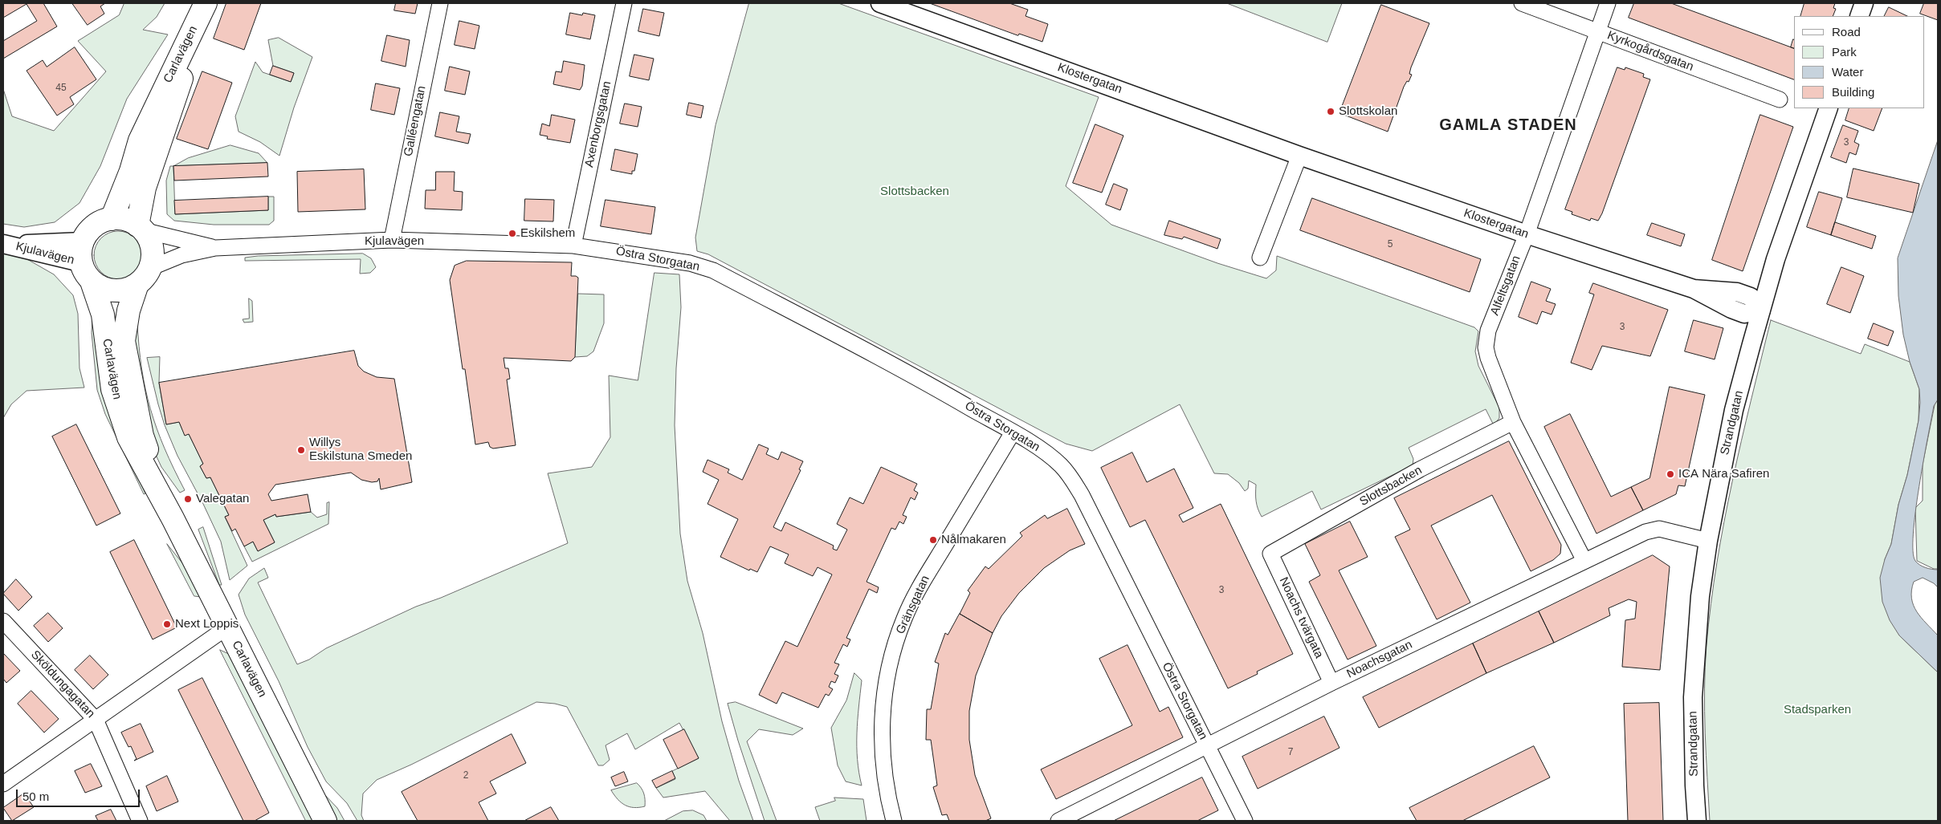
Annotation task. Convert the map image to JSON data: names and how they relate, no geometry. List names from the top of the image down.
{
  "streets": {
    "main road": ["Carlavägen"],
    "street": [
      "Kyrkogårdsgatan",
      "Klostergatan",
      "Galléengatan",
      "Axenborgsgatan",
      "Kjulavägen",
      "Östra Storgatan",
      "Alfeltsgatan",
      "Strandgatan",
      "Slottsbacken",
      "Gränsgatan",
      "Noachs tvärgata",
      "Noachsgatan",
      "Sköldungagatan"
    ]
  },
  "crossings": [
    ["Kyrkogårdsgatan", "Alfeltsgatan"],
    ["Carlavägen", "Kjulavägen"],
    ["Klostergatan", "Alfeltsgatan"],
    ["Klostergatan", "Strandgatan"],
    ["Galléengatan", "Kjulavägen"],
    ["Axenborgsgatan", "Kjulavägen"],
    ["Axenborgsgatan", "Östra Storgatan"],
    ["Kjulavägen", "Östra Storgatan"],
    ["Östra Storgatan", "Gränsgatan"],
    ["Östra Storgatan", "Noachsgatan"],
    ["Alfeltsgatan", "Slottsbacken"],
    ["Alfeltsgatan", "Noachsgatan"],
    ["Strandgatan", "Noachsgatan"],
    ["Slottsbacken", "Noachs tvärgata"],
    ["Noachs tvärgata", "Noachsgatan"]
  ],
  "districts": ["GAMLA STADEN"],
  "parks": ["Slottsbacken", "Stadsparken"],
  "places": [
    "Slottskolan",
    "Eskilshem",
    "Willys Eskilstuna Smeden",
    "ICA Nära Safiren",
    "Valegatan",
    "Nålmakaren",
    "Next Loppis"
  ],
  "house_numbers": [
    "45",
    "3",
    "5",
    "3",
    "3",
    "7",
    "2"
  ],
  "legend": [
    "Road",
    "Park",
    "Water",
    "Building"
  ],
  "scale_bar": "50 m"
}
